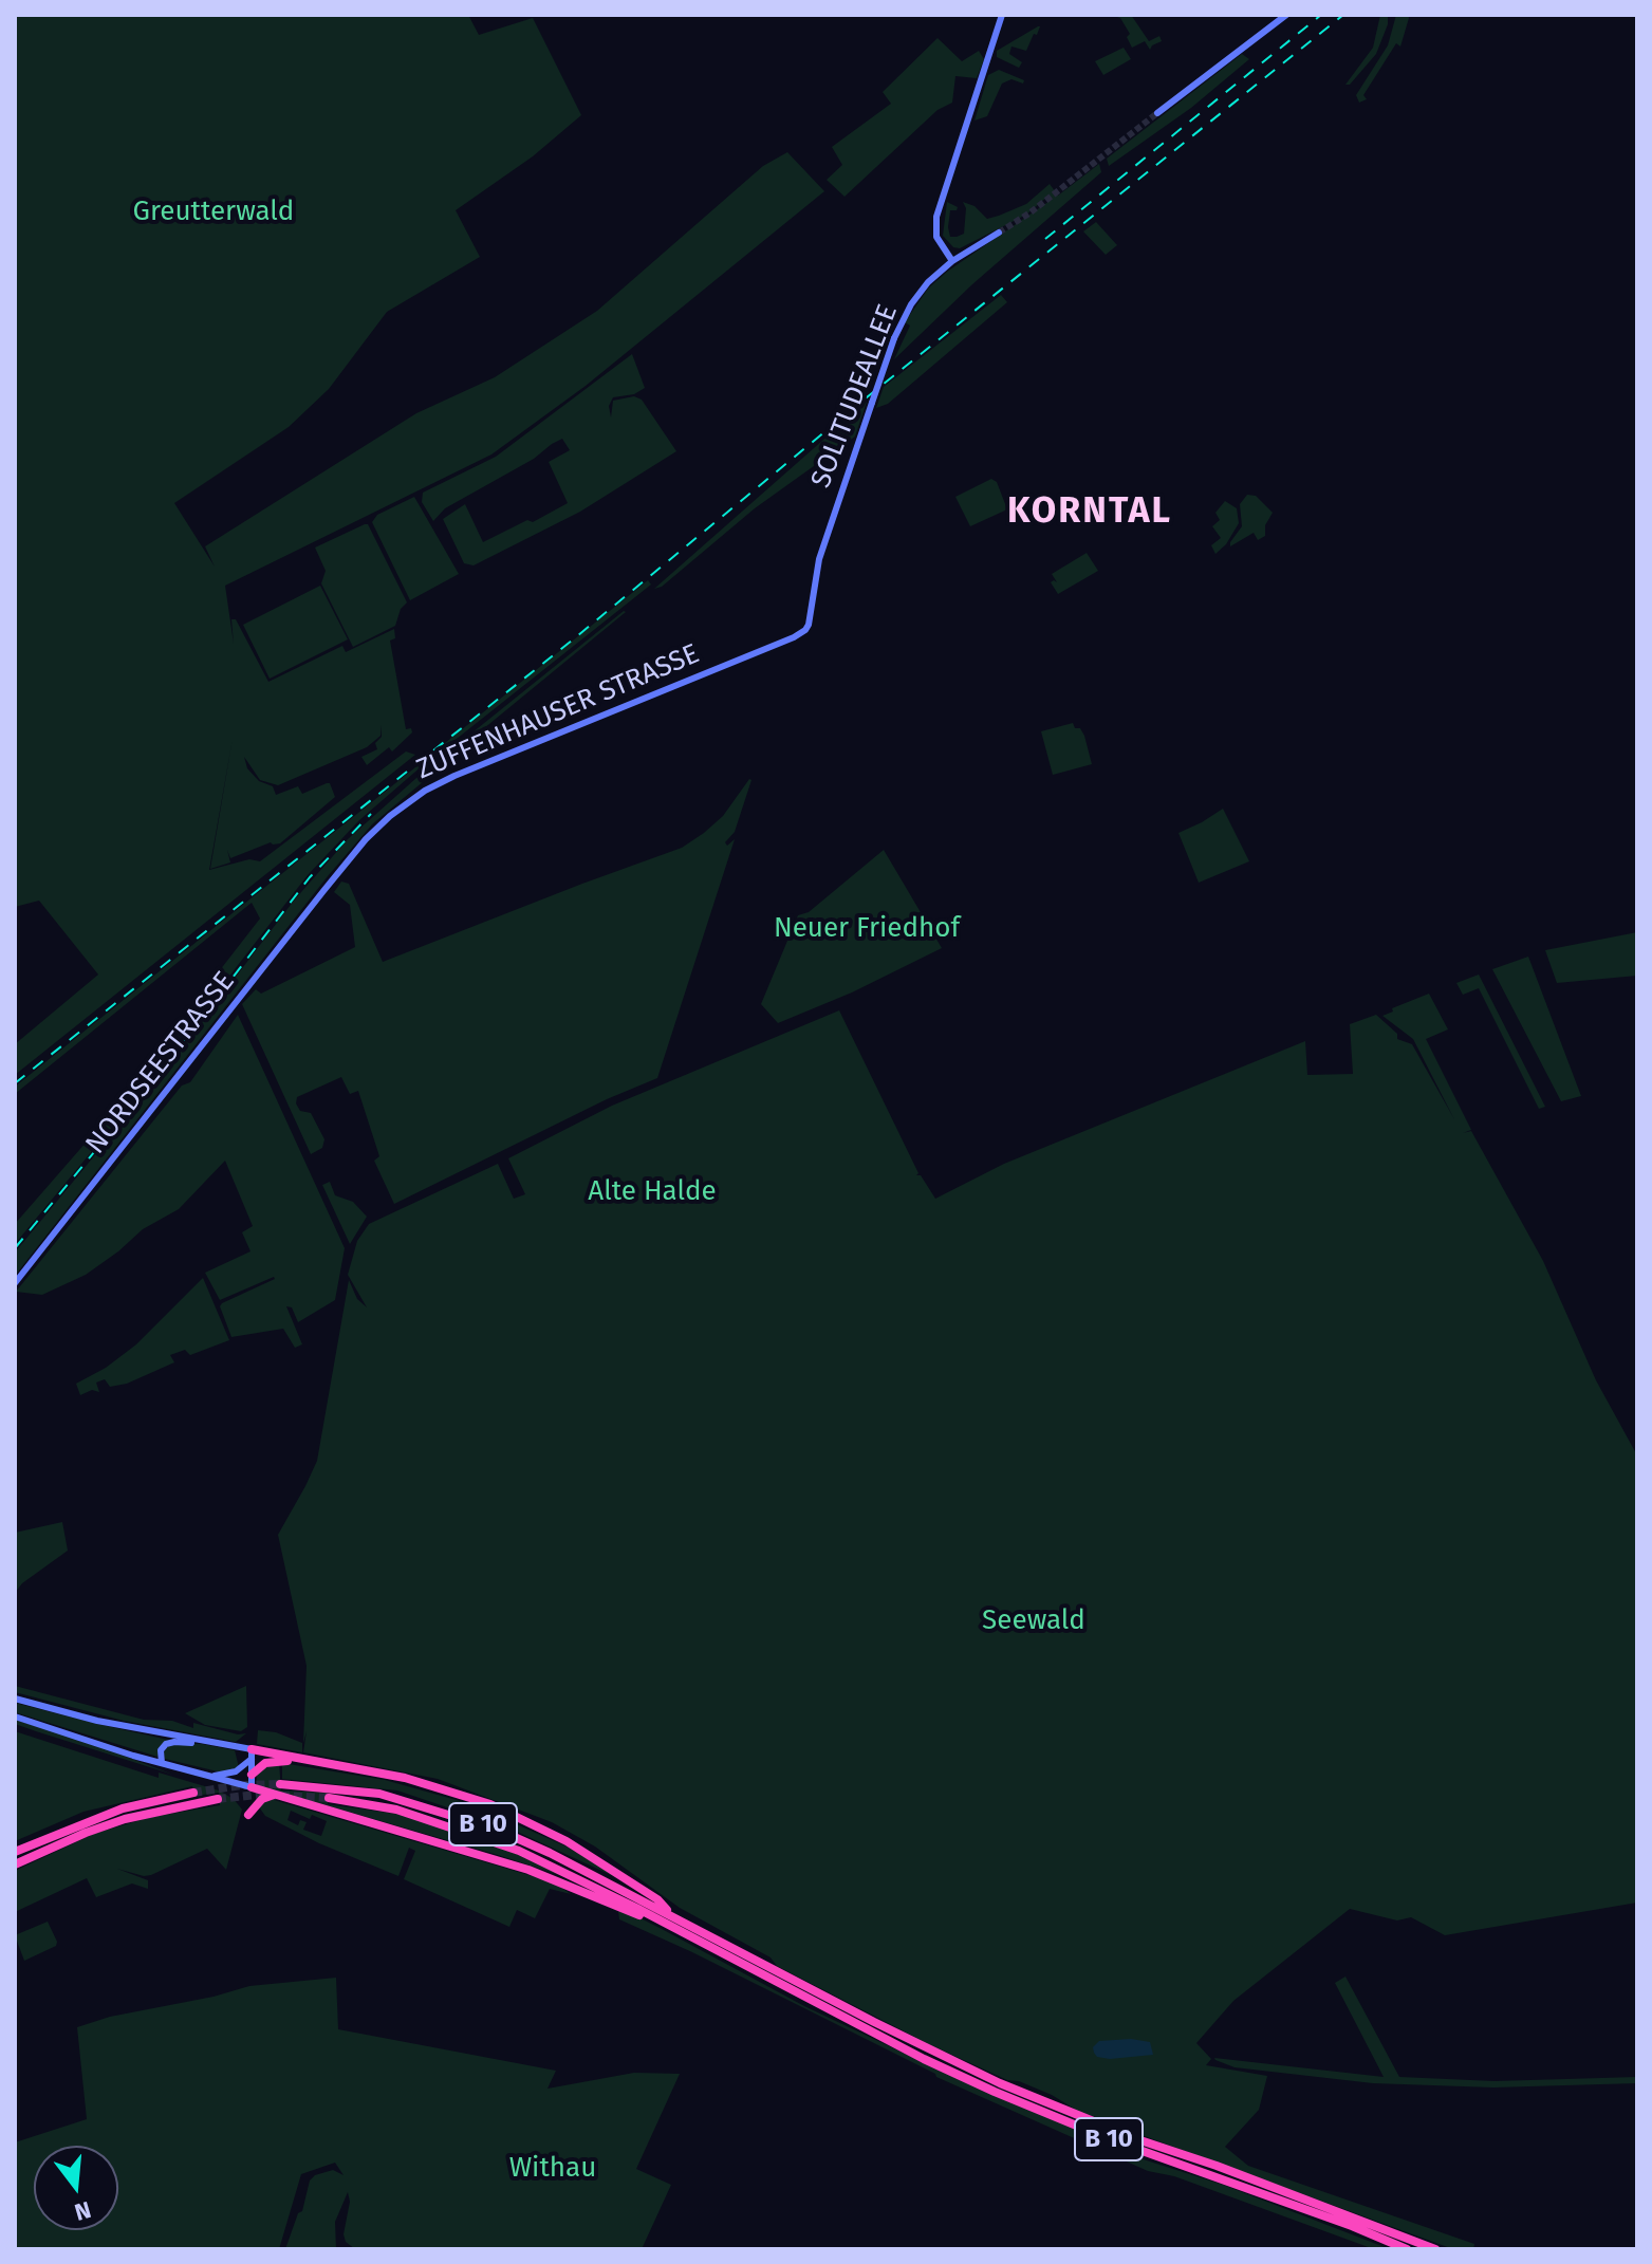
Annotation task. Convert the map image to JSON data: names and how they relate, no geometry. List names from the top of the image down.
{
  "streets": {
    "highway": ["B 10"],
    "main road": ["SOLITUDEALLEE", "ZUFFENHAUSER STRASSE", "NORDSEESTRASSE"]
  },
  "crossings": [
    ["SOLITUDEALLEE", "ZUFFENHAUSER STRASSE"],
    ["ZUFFENHAUSER STRASSE", "NORDSEESTRASSE"]
  ],
  "districts": ["KORNTAL"],
  "parks": [
    "Greutterwald",
    "Neuer Friedhof",
    "Alte Halde",
    "Seewald",
    "Withau"
  ],
  "north": "bottom"
}
